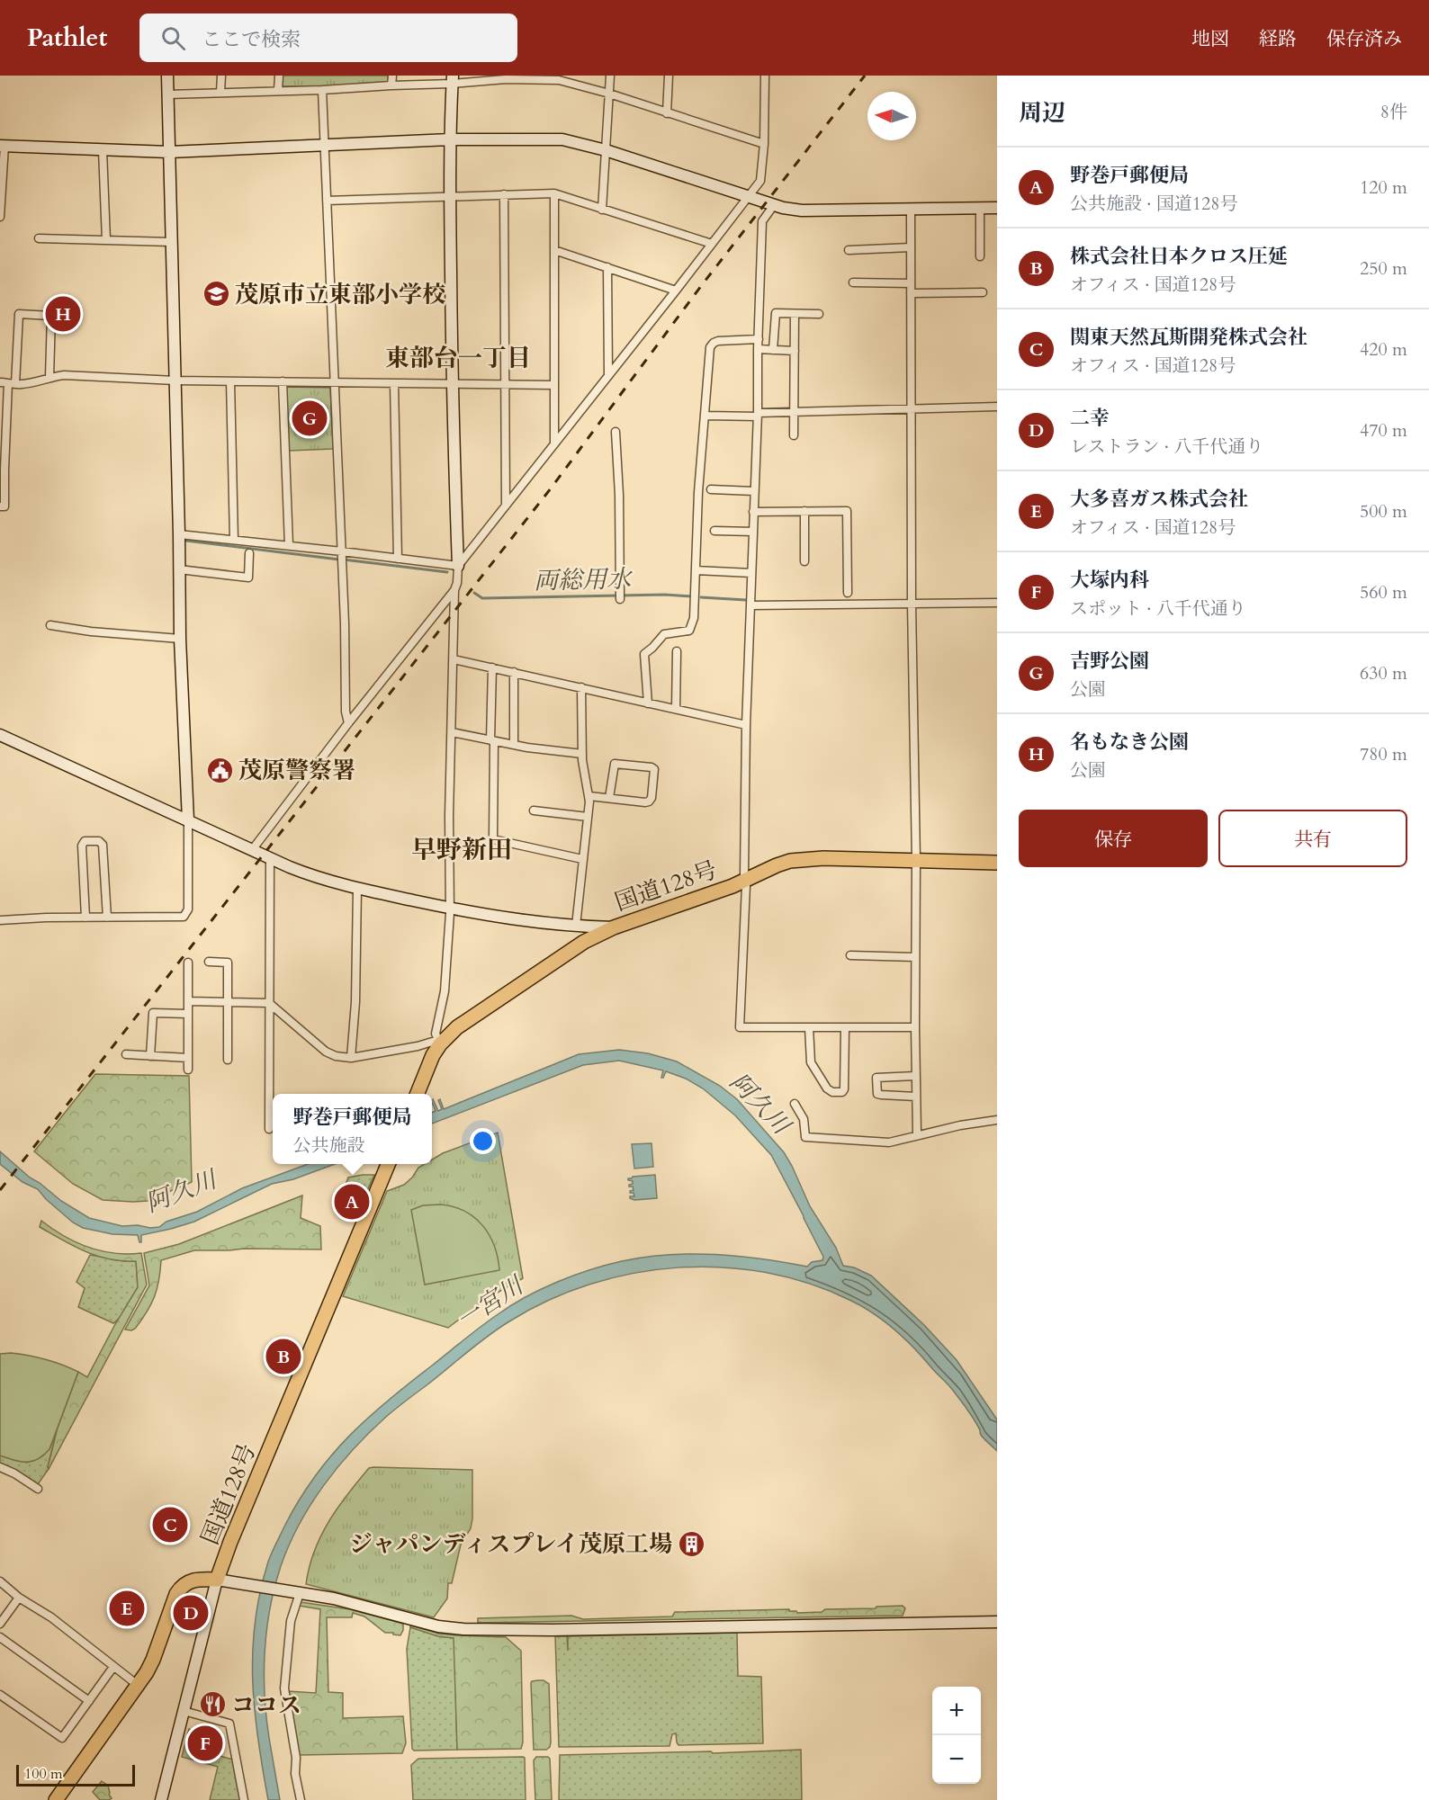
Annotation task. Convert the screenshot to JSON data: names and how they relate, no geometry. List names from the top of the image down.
{
  "streets": {
    "highway": ["国道128号"]
  },
  "districts": ["東部台一丁目", "早野新田"],
  "water": ["両総用水", "阿久川", "一宮川"],
  "places": {
    "school or university": ["茂原市立東部小学校"],
    "public building": ["茂原警察署"],
    "building": ["ジャパンディスプレイ茂原工場"],
    "restaurant": ["ココス"]
  },
  "scale_bar": "100 m",
  "north": "left",
  "page": {
    "header": "Pathlet",
    "search": "ここで検索",
    "nav": ["地図", "経路", "保存済み"],
    "heading": ["周辺", "8件"],
    "list": [
      {
        "mark": "A",
        "name": "野巻戸郵便局",
        "note": "公共施設 · 国道128号",
        "value": "120 m"
      },
      {
        "mark": "B",
        "name": "株式会社日本クロス圧延",
        "note": "オフィス · 国道128号",
        "value": "250 m"
      },
      {
        "mark": "C",
        "name": "関東天然瓦斯開発株式会社",
        "note": "オフィス · 国道128号",
        "value": "420 m"
      },
      {
        "mark": "D",
        "name": "二幸",
        "note": "レストラン · 八千代通り",
        "value": "470 m"
      },
      {
        "mark": "E",
        "name": "大多喜ガス株式会社",
        "note": "オフィス · 国道128号",
        "value": "500 m"
      },
      {
        "mark": "F",
        "name": "大塚内科",
        "note": "スポット · 八千代通り",
        "value": "560 m"
      },
      {
        "mark": "G",
        "name": "吉野公園",
        "note": "公園",
        "value": "630 m"
      },
      {
        "mark": "H",
        "name": "名もなき公園",
        "note": "公園",
        "value": "780 m"
      }
    ],
    "pins": [
      "H",
      "G",
      "A",
      "B",
      "C",
      "E",
      "D",
      "F"
    ],
    "buttons": ["保存", "共有"],
    "popup": ["野巻戸郵便局", "公共施設"],
    "map_buttons": ["+", "−"],
    "scale": "100 m"
  }
}
